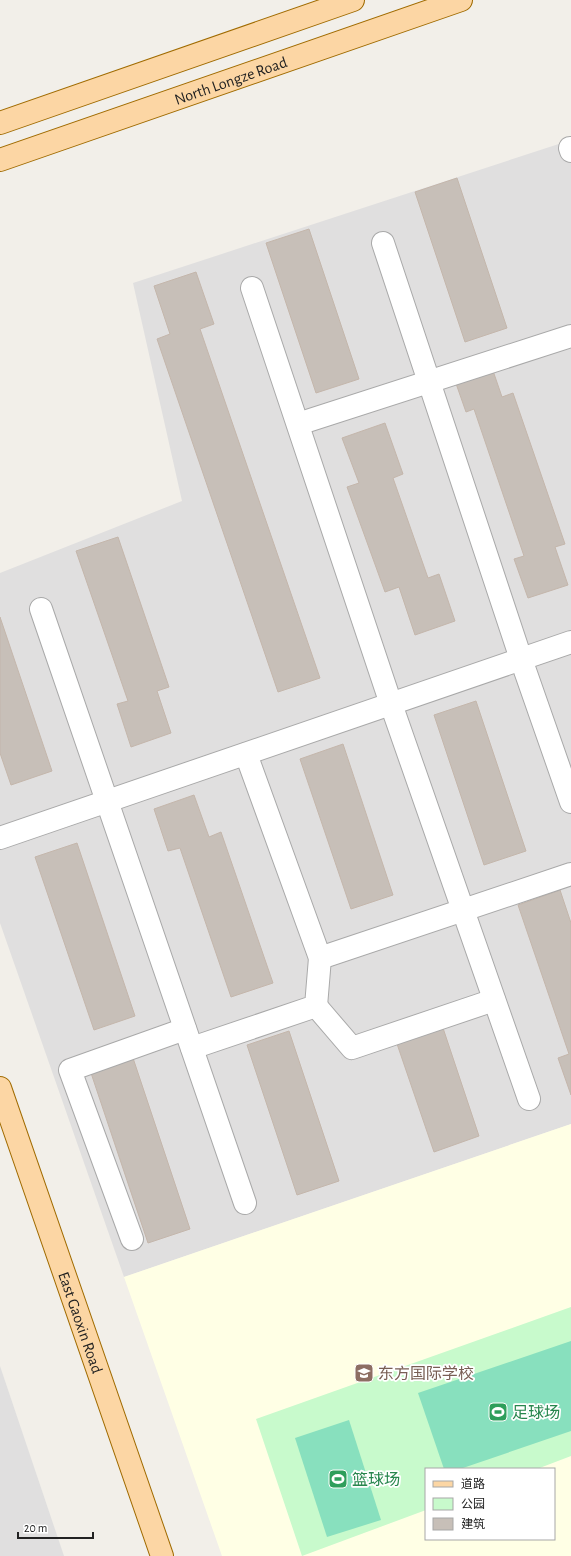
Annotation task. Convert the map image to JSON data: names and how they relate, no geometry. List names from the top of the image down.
{
  "streets": {
    "main road": ["North Longze Road", "East Gaoxin Road"]
  },
  "places": {
    "school or university": ["东方国际学校"],
    "sports": ["足球场", "篮球场"]
  },
  "legend": ["道路", "公园", "建筑"],
  "scale_bar": "20 m"
}
